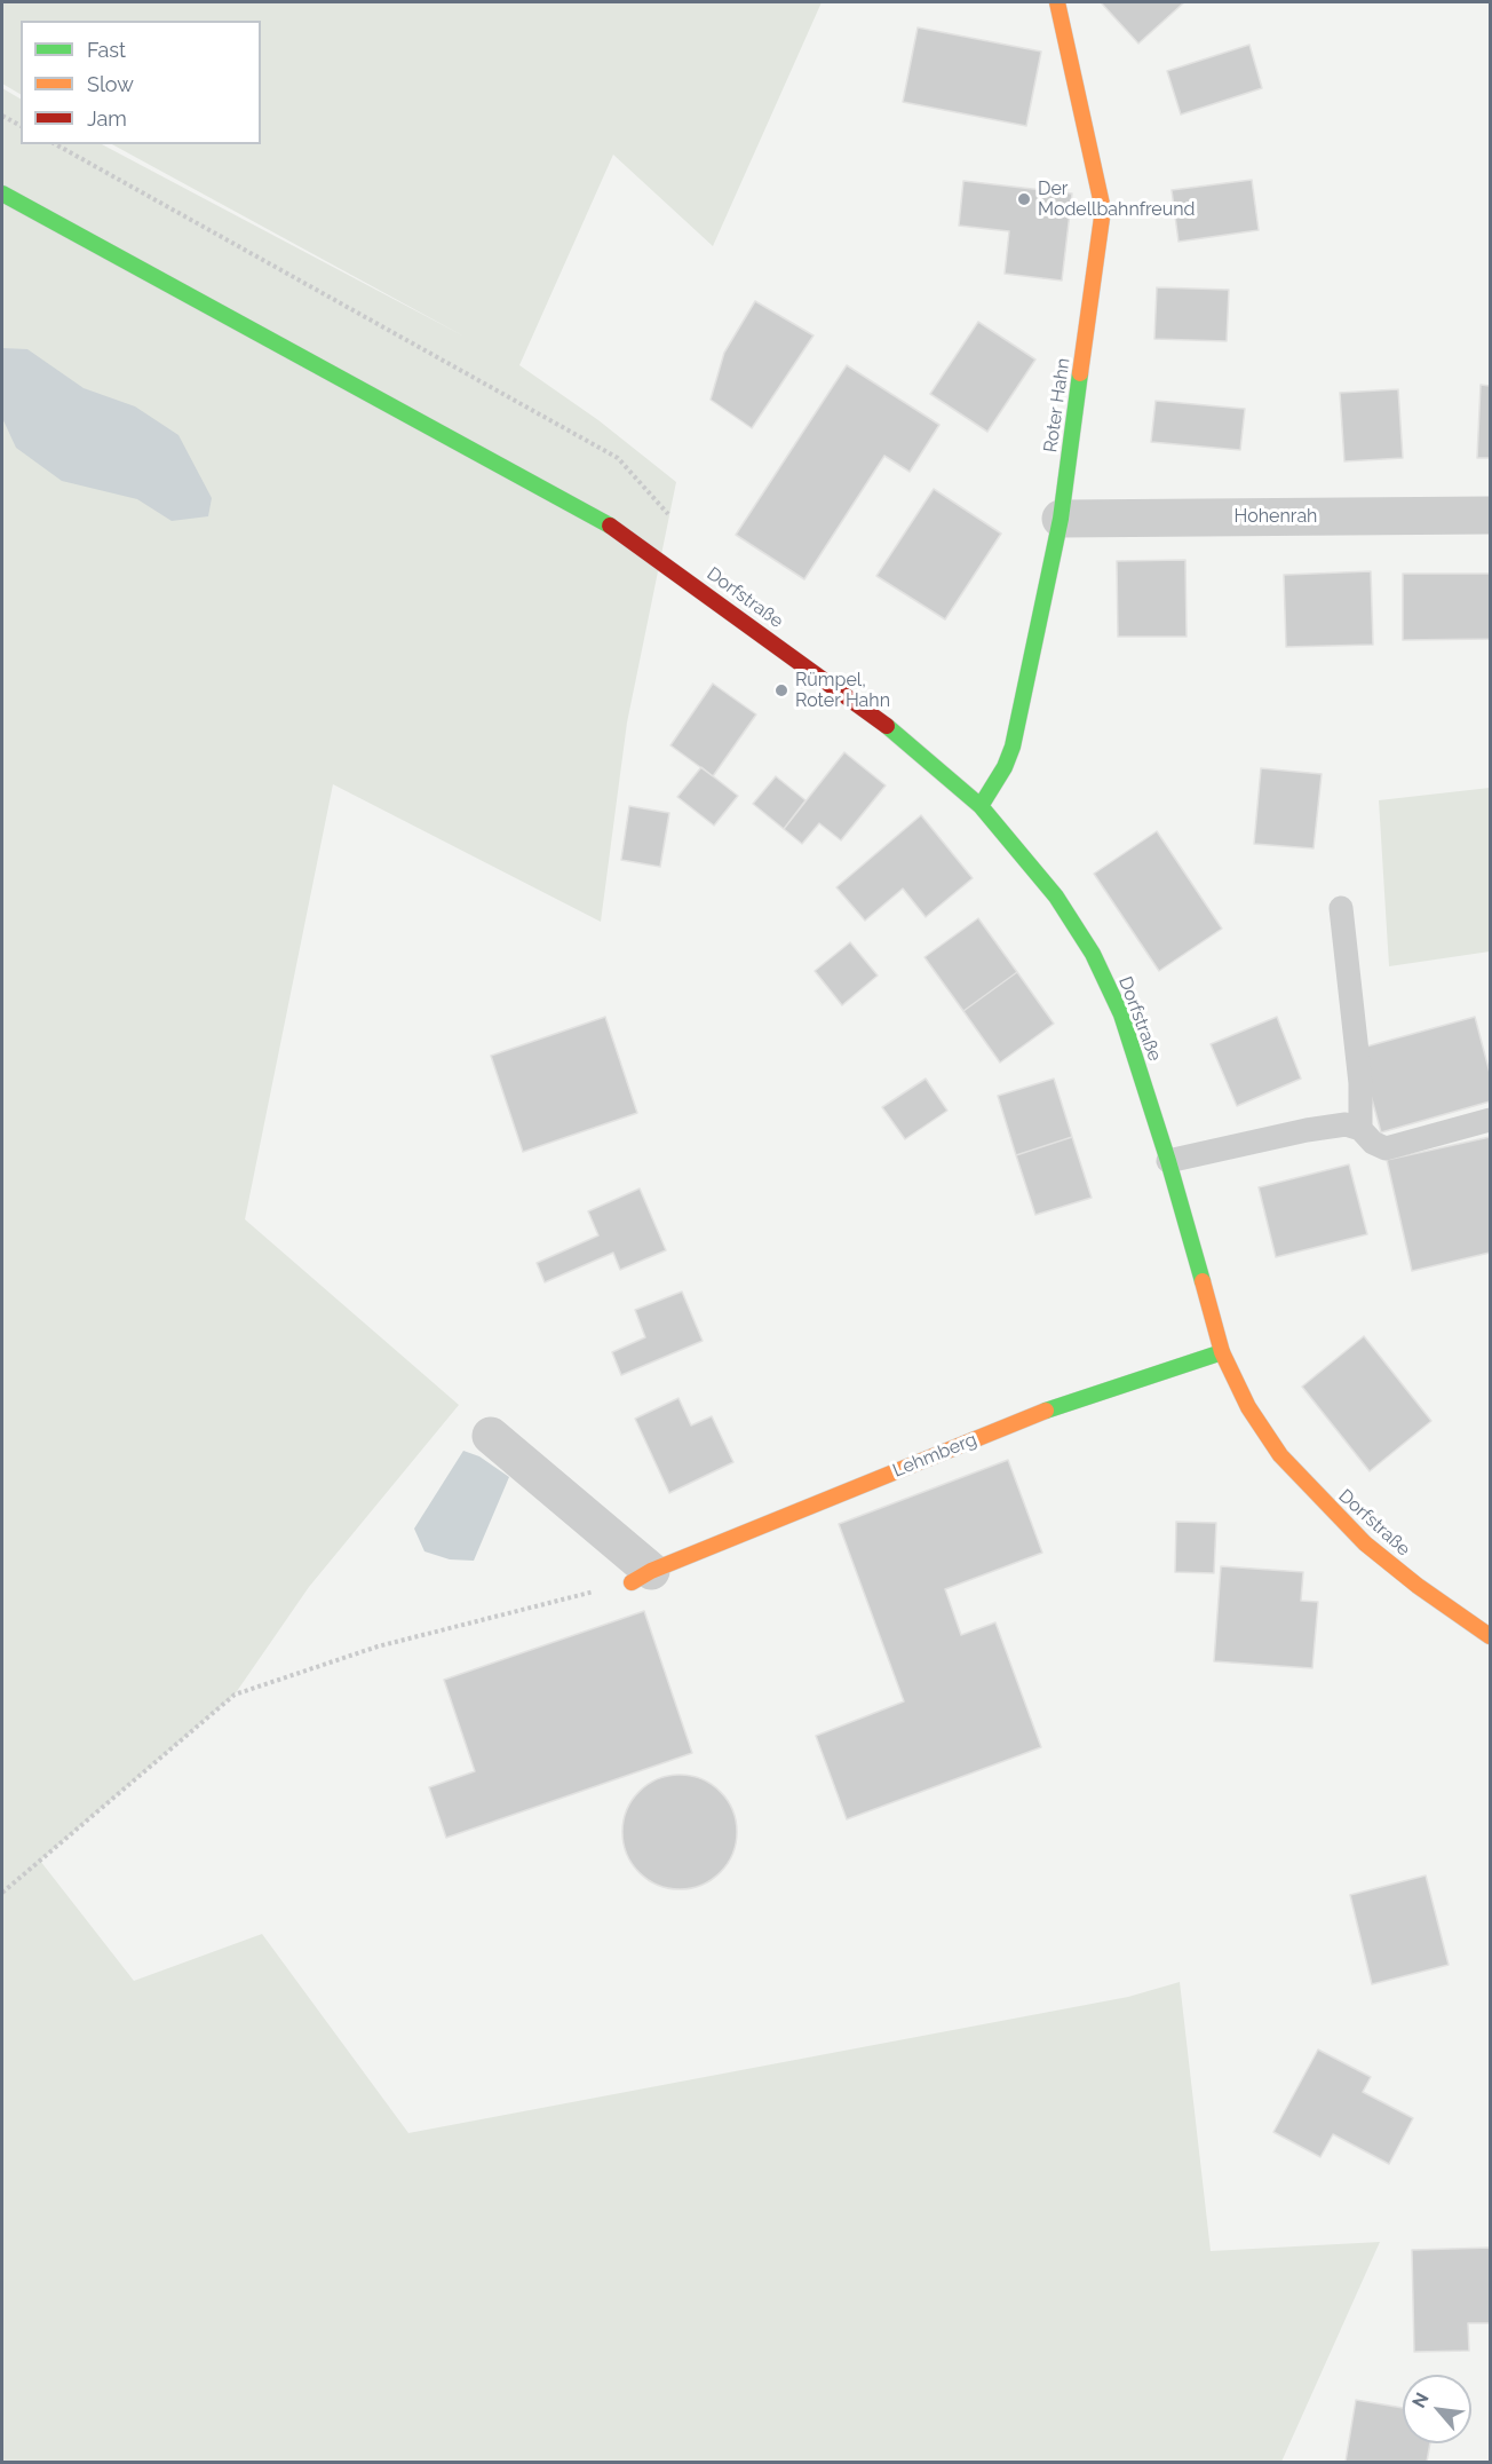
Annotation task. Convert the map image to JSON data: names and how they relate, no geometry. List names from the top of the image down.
{
  "streets": {
    "street": [
      "Roter Hahn",
      "Hohenrah",
      "Dorfstraße",
      "Lehmberg"
    ]
  },
  "crossings": [
    ["Roter Hahn", "Hohenrah"],
    ["Roter Hahn", "Dorfstraße"],
    ["Dorfstraße", "Lehmberg"]
  ],
  "places": ["Der Modellbahnfreund", "Rümpel, Roter Hahn"],
  "legend": ["Fast", "Slow", "Jam"],
  "north": "top left"
}
